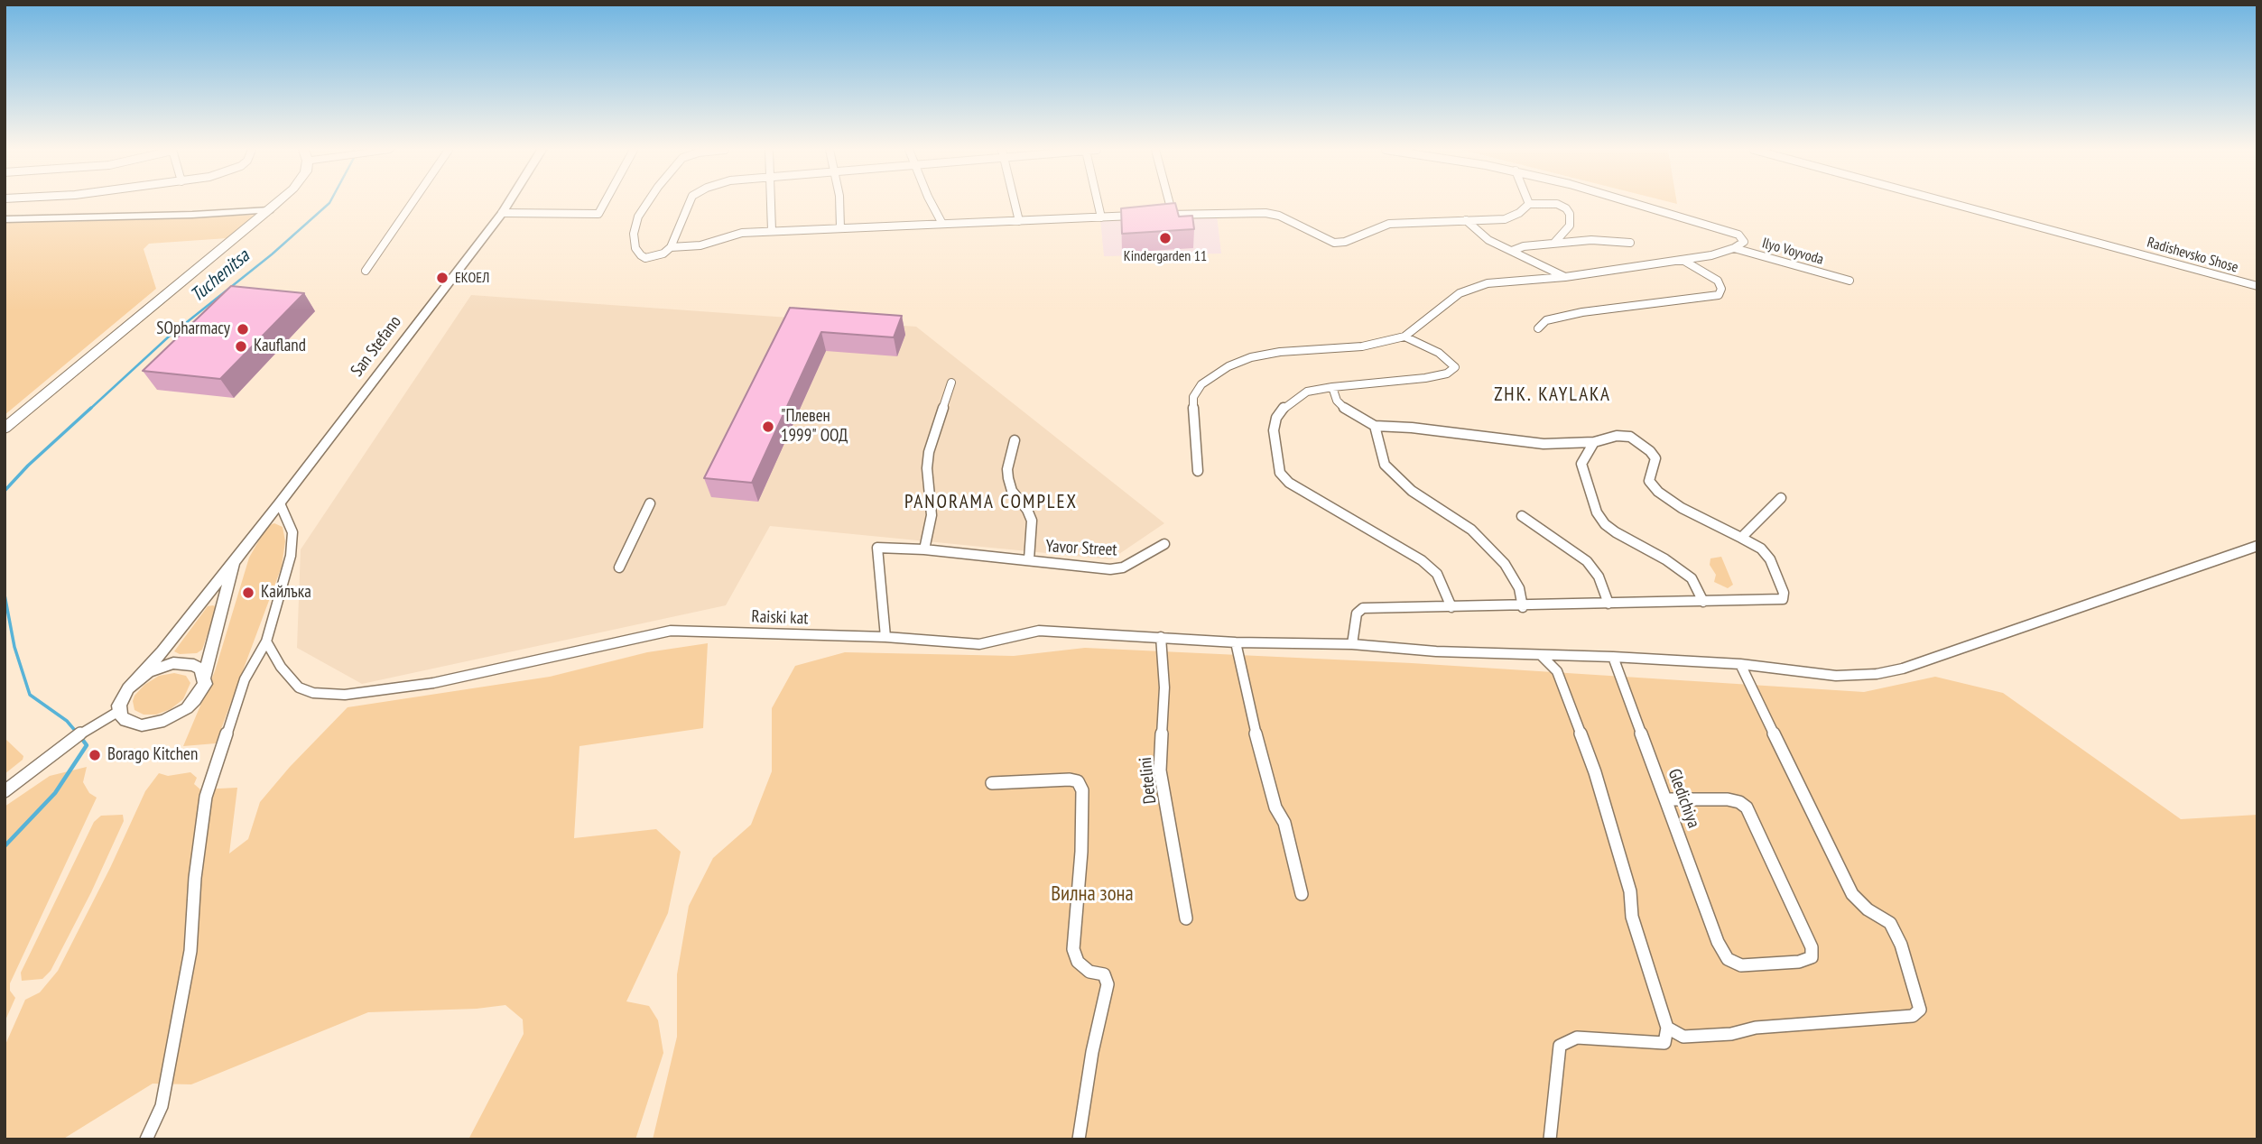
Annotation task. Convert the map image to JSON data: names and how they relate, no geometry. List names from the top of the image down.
{
  "streets": {
    "street": [
      "Ilyo Voyvoda",
      "Radishevsko Shose",
      "San Stefano",
      "Yavor Street",
      "Raiski kat",
      "Detelini",
      "Gledichiya"
    ]
  },
  "crossings": [
    ["Yavor Street", "Raiski kat"],
    ["Raiski kat", "Detelini"],
    ["Raiski kat", "Gledichiya"]
  ],
  "districts": ["ZHK. KAYLAKA", "PANORAMA COMPLEX"],
  "water": ["Tuchenitsa"],
  "parks": ["Вилна зона"],
  "places": [
    "Kindergarden 11",
    "ЕКОЕЛ",
    "SOpharmacy",
    "Kaufland",
    "\"Плевен 1999\" ООД",
    "Кайлъка",
    "Borago Kitchen"
  ]
}
